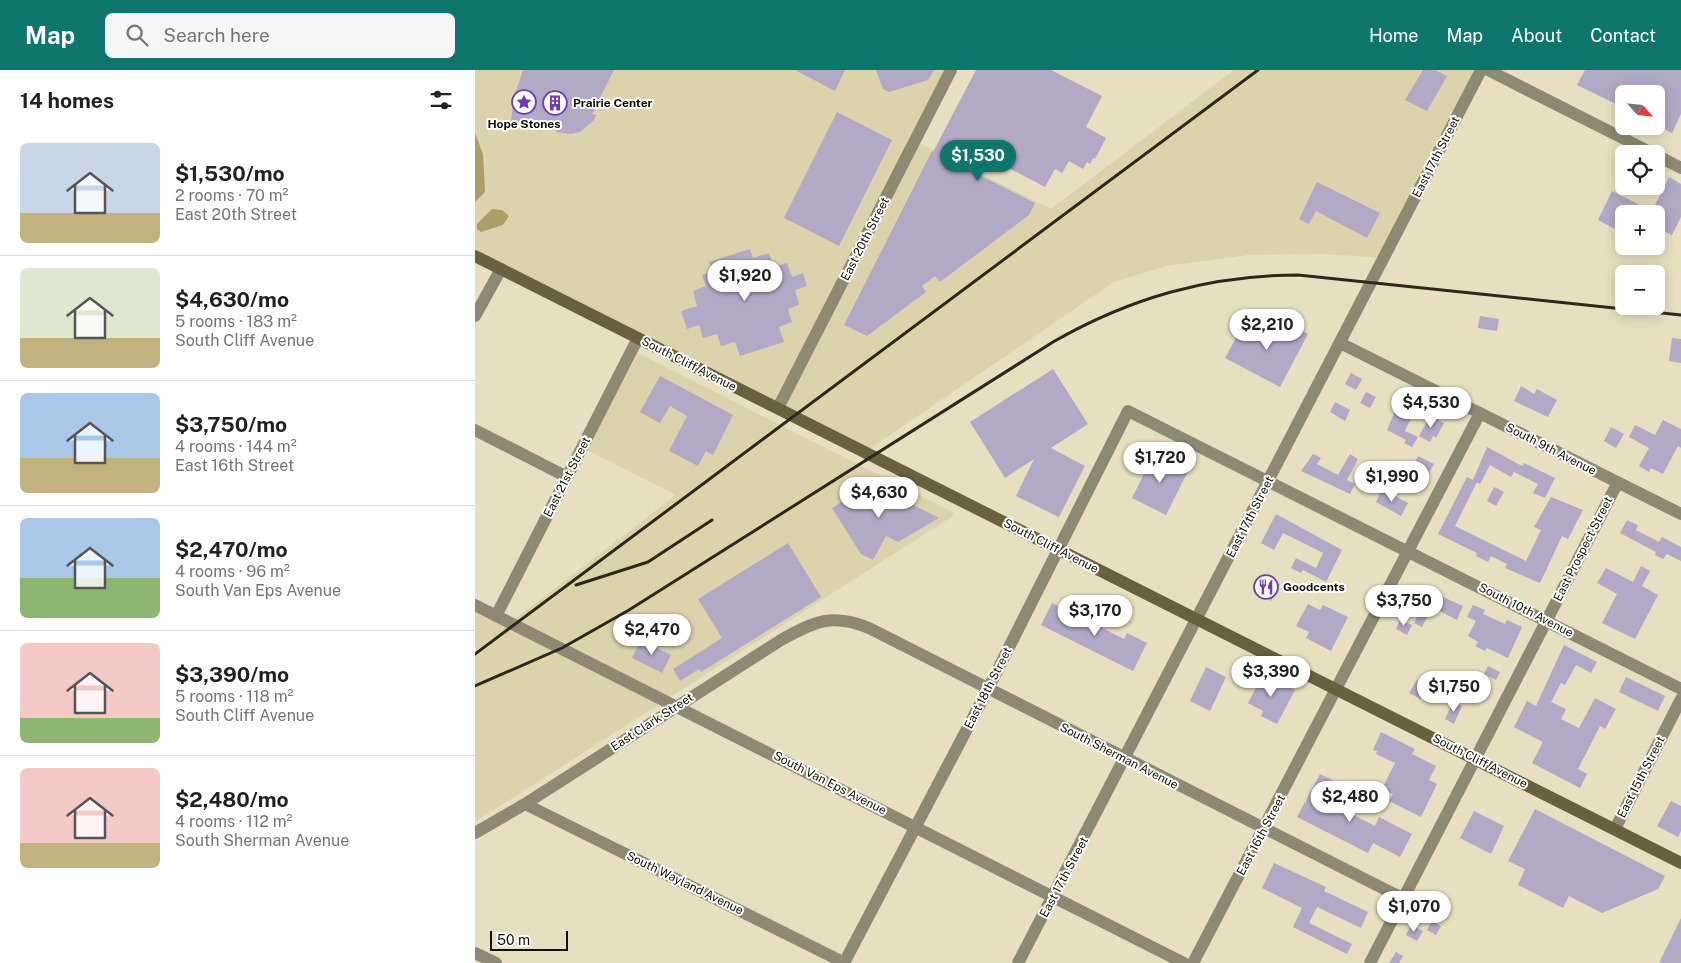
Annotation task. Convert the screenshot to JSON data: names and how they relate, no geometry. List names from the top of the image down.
{
  "streets": {
    "main road": ["South Cliff Avenue"],
    "street": [
      "East 17th Street",
      "East 20th Street",
      "South 9th Avenue",
      "East 21st Street",
      "East Prospect Street",
      "South 10th Avenue",
      "East 18th Street",
      "East Clark Street",
      "South Sherman Avenue",
      "East 15th Street",
      "South Van Eps Avenue",
      "East 16th Street",
      "South Wayland Avenue"
    ]
  },
  "crossings": [
    ["East 17th Street", "South Cliff Avenue"],
    ["East 17th Street", "South 9th Avenue"],
    ["East 17th Street", "South 10th Avenue"],
    ["East 17th Street", "South Sherman Avenue"],
    ["East 17th Street", "South Van Eps Avenue"],
    ["East 20th Street", "South Cliff Avenue"],
    ["South Cliff Avenue", "East 21st Street"],
    ["South Cliff Avenue", "East Prospect Street"],
    ["South Cliff Avenue", "East 18th Street"],
    ["South Cliff Avenue", "East 15th Street"],
    ["South Cliff Avenue", "East 16th Street"],
    ["South 9th Avenue", "East Prospect Street"],
    ["South 9th Avenue", "East 16th Street"],
    ["East 21st Street", "South Van Eps Avenue"],
    ["East Prospect Street", "South 10th Avenue"],
    ["East Prospect Street", "South Sherman Avenue"],
    ["South 10th Avenue", "East 18th Street"],
    ["South 10th Avenue", "East 16th Street"],
    ["East 18th Street", "South Sherman Avenue"],
    ["East 18th Street", "South Van Eps Avenue"],
    ["East 18th Street", "South Wayland Avenue"],
    ["East Clark Street", "South Sherman Avenue"],
    ["East Clark Street", "South Van Eps Avenue"],
    ["East Clark Street", "South Wayland Avenue"],
    ["South Sherman Avenue", "East 16th Street"]
  ],
  "places": {
    "place": ["Hope Stones"],
    "building": ["Prairie Center"],
    "restaurant": ["Goodcents"]
  },
  "scale_bar": "50 m",
  "north": "bottom right",
  "page": {
    "header": "Map",
    "search": "Search here",
    "nav": [
      "Home",
      "Map",
      "About",
      "Contact"
    ],
    "heading": "14 homes",
    "map_buttons": ["+", "−"],
    "list": [
      {
        "name": "$1,530/mo",
        "note": "2 rooms · 70 m² · East 20th Street"
      },
      {
        "name": "$4,630/mo",
        "note": "5 rooms · 183 m² · South Cliff Avenue"
      },
      {
        "name": "$3,750/mo",
        "note": "4 rooms · 144 m² · East 16th Street"
      },
      {
        "name": "$2,470/mo",
        "note": "4 rooms · 96 m² · South Van Eps Avenue"
      },
      {
        "name": "$3,390/mo",
        "note": "5 rooms · 118 m² · South Cliff Avenue"
      },
      {
        "name": "$2,480/mo",
        "note": "4 rooms · 112 m² · South Sherman Avenue"
      }
    ],
    "price": [
      "$1,530",
      "$1,920",
      "$2,210",
      "$4,530",
      "$1,720",
      "$1,990",
      "$4,630",
      "$3,750",
      "$3,170",
      "$2,470",
      "$3,390",
      "$1,750",
      "$2,480",
      "$1,070"
    ],
    "scale": "50 m"
  }
}
